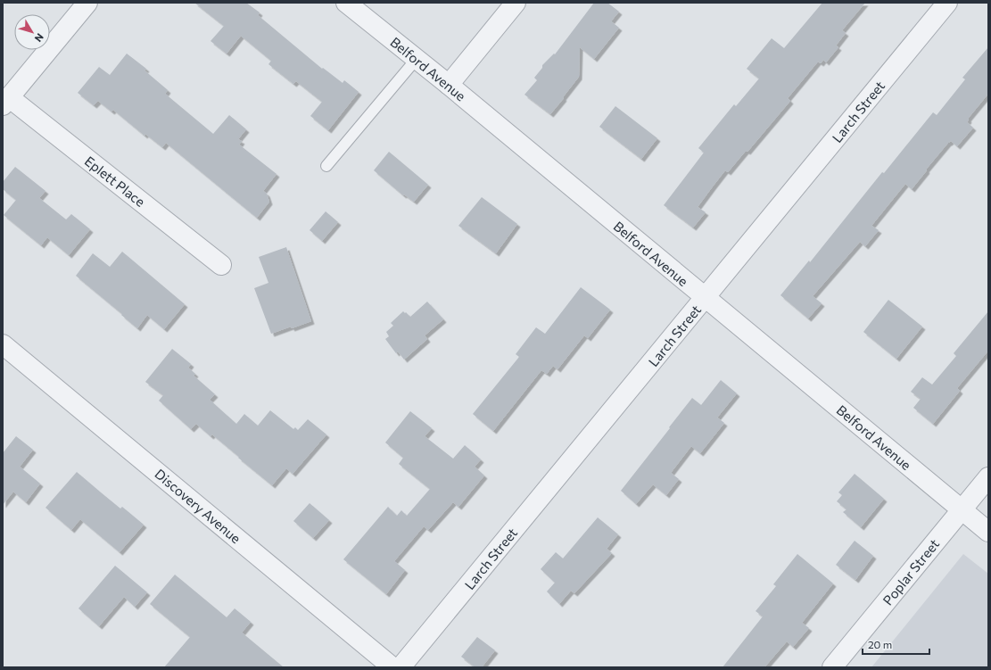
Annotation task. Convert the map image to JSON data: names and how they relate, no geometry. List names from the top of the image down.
{
  "streets": {
    "street": [
      "Belford Avenue",
      "Larch Street",
      "Eplett Place",
      "Discovery Avenue",
      "Poplar Street"
    ]
  },
  "crossings": [
    ["Belford Avenue", "Larch Street"],
    ["Belford Avenue", "Poplar Street"]
  ],
  "scale_bar": "20 m",
  "north": "bottom right"
}
